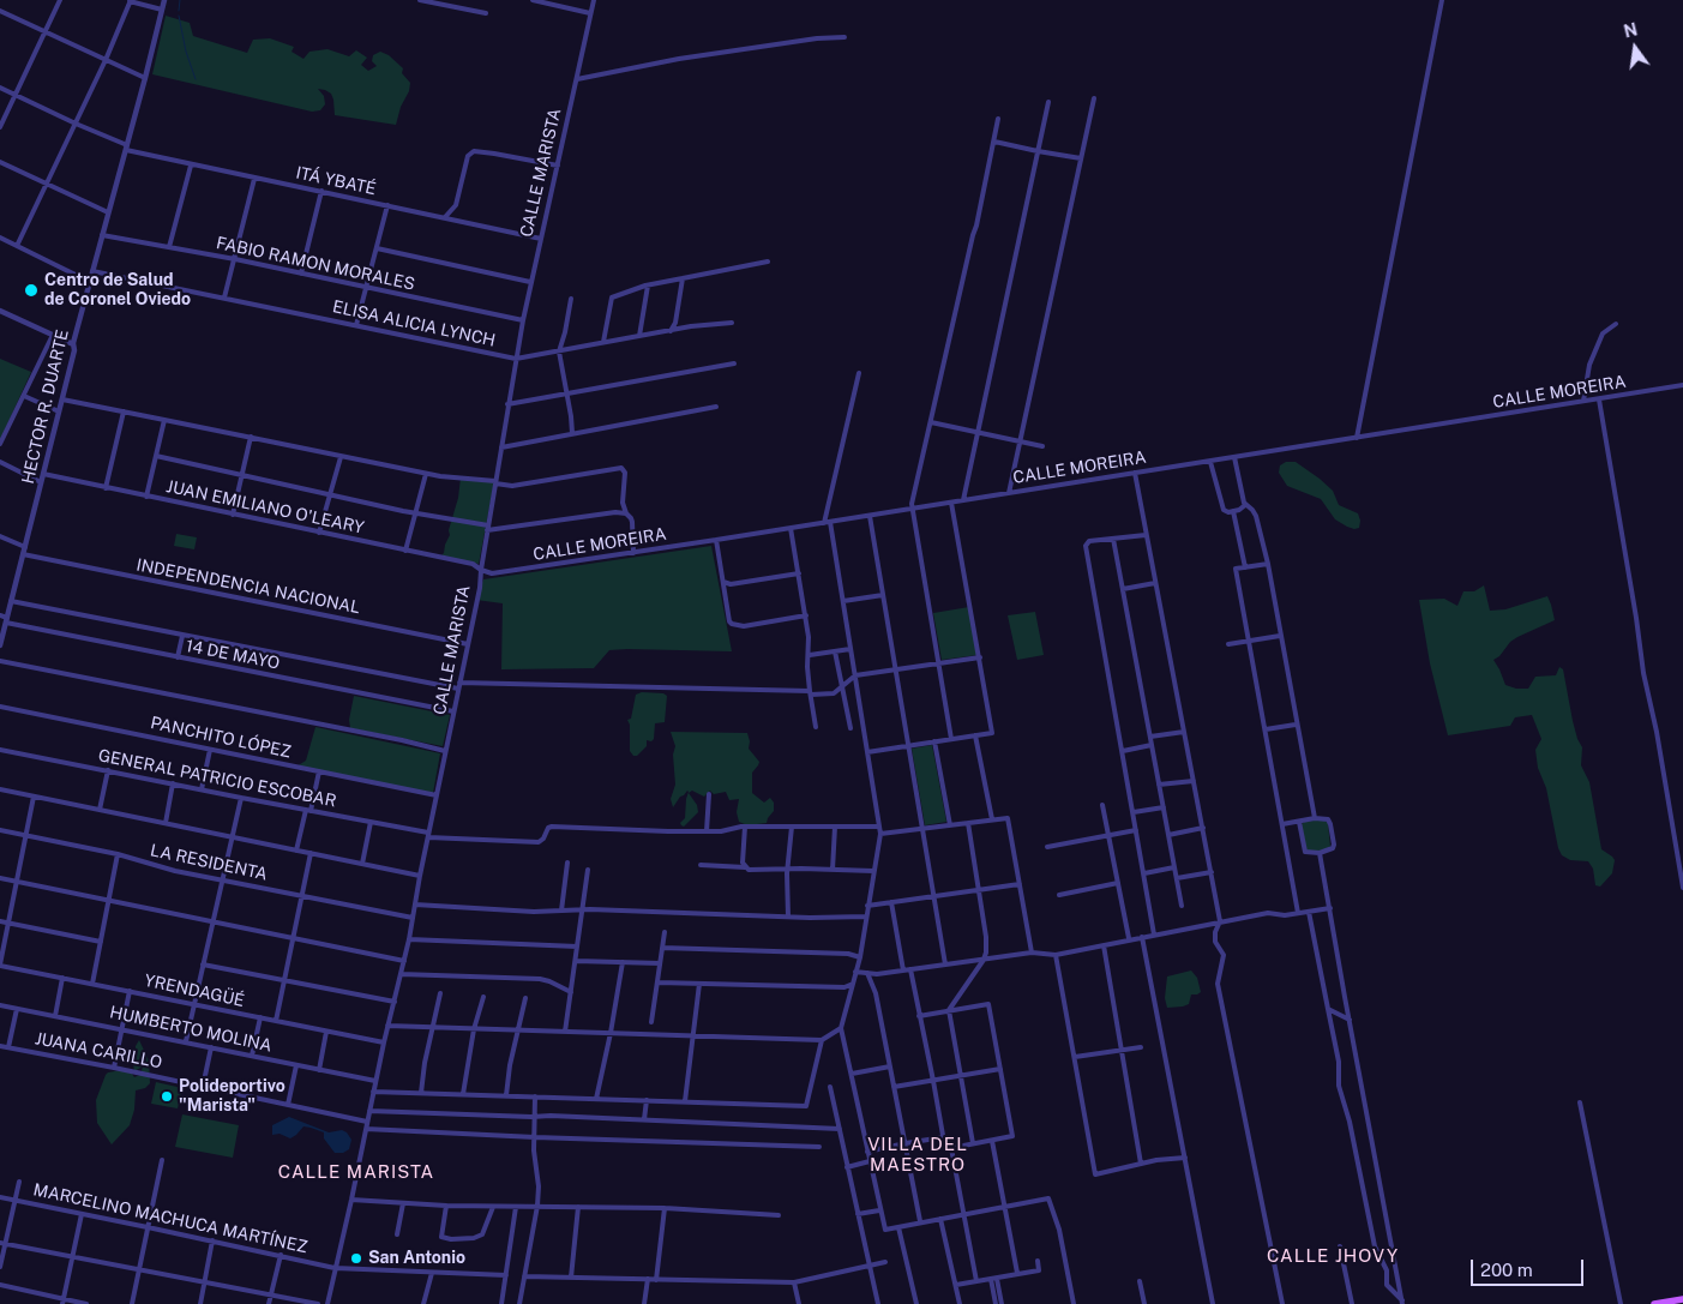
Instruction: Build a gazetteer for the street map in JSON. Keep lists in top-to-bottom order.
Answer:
{
  "streets": {
    "street": [
      "CALLE MARISTA",
      "ITÁ YBATÉ",
      "FABIO RAMON MORALES",
      "ELISA ALICIA LYNCH",
      "CALLE MOREIRA",
      "HECTOR R. DUARTE",
      "JUAN EMILIANO O'LEARY",
      "INDEPENDENCIA NACIONAL",
      "14 DE MAYO",
      "PANCHITO LÓPEZ",
      "GENERAL PATRICIO ESCOBAR",
      "LA RESIDENTA",
      "YRENDAGÜÉ",
      "HUMBERTO MOLINA",
      "JUANA CARILLO",
      "MARCELINO MACHUCA MARTÍNEZ"
    ]
  },
  "crossings": [
    ["CALLE MARISTA", "ITÁ YBATÉ"],
    ["CALLE MARISTA", "FABIO RAMON MORALES"],
    ["CALLE MARISTA", "ELISA ALICIA LYNCH"],
    ["CALLE MARISTA", "CALLE MOREIRA"],
    ["CALLE MARISTA", "JUAN EMILIANO O'LEARY"],
    ["CALLE MARISTA", "INDEPENDENCIA NACIONAL"],
    ["CALLE MARISTA", "14 DE MAYO"],
    ["CALLE MARISTA", "PANCHITO LÓPEZ"],
    ["CALLE MARISTA", "GENERAL PATRICIO ESCOBAR"],
    ["CALLE MARISTA", "LA RESIDENTA"],
    ["CALLE MARISTA", "YRENDAGÜÉ"],
    ["CALLE MARISTA", "HUMBERTO MOLINA"],
    ["CALLE MARISTA", "JUANA CARILLO"],
    ["CALLE MARISTA", "MARCELINO MACHUCA MARTÍNEZ"],
    ["ITÁ YBATÉ", "HECTOR R. DUARTE"],
    ["FABIO RAMON MORALES", "HECTOR R. DUARTE"],
    ["ELISA ALICIA LYNCH", "HECTOR R. DUARTE"],
    ["CALLE MOREIRA", "JUAN EMILIANO O'LEARY"],
    ["HECTOR R. DUARTE", "JUAN EMILIANO O'LEARY"],
    ["HECTOR R. DUARTE", "INDEPENDENCIA NACIONAL"],
    ["HECTOR R. DUARTE", "14 DE MAYO"]
  ],
  "districts": ["VILLA DEL MAESTRO", "CALLE MARISTA", "CALLE JHOVY"],
  "places": ["Centro de Salud de Coronel Oviedo", "Polideportivo \"Marista\"", "San Antonio"],
  "scale_bar": "200 m",
  "north": "top"
}
